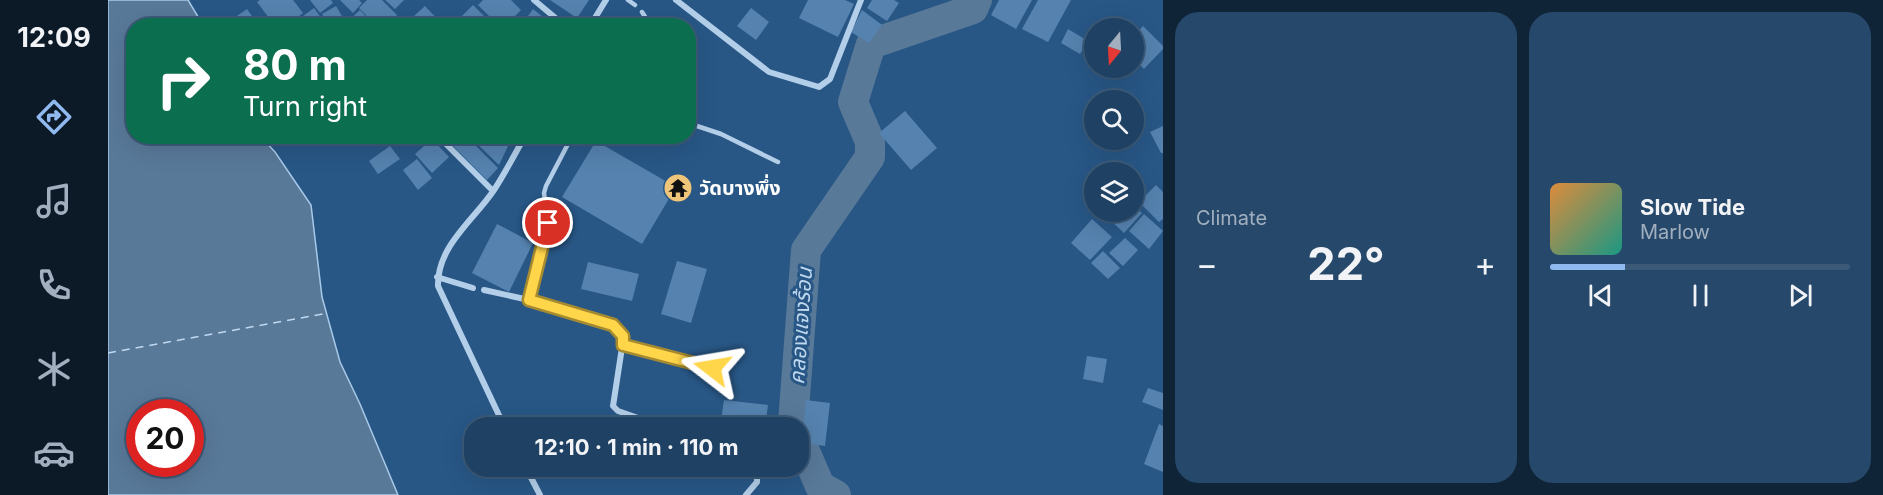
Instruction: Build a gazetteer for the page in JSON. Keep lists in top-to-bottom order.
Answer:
{
  "water": ["คลองแจงร้อน"],
  "places": {
    "temple": ["วัดบางพึ่ง"]
  },
  "north": "bottom",
  "page": {
    "tabs": "12:09",
    "tile": "Climate",
    "turn": ["80 m", "Turn right"],
    "song": ["Slow Tide", "Marlow"],
    "heat": ["−", "22°", "+"],
    "limit": "20",
    "trip": "12:10 · 1 min · 110 m"
  }
}
